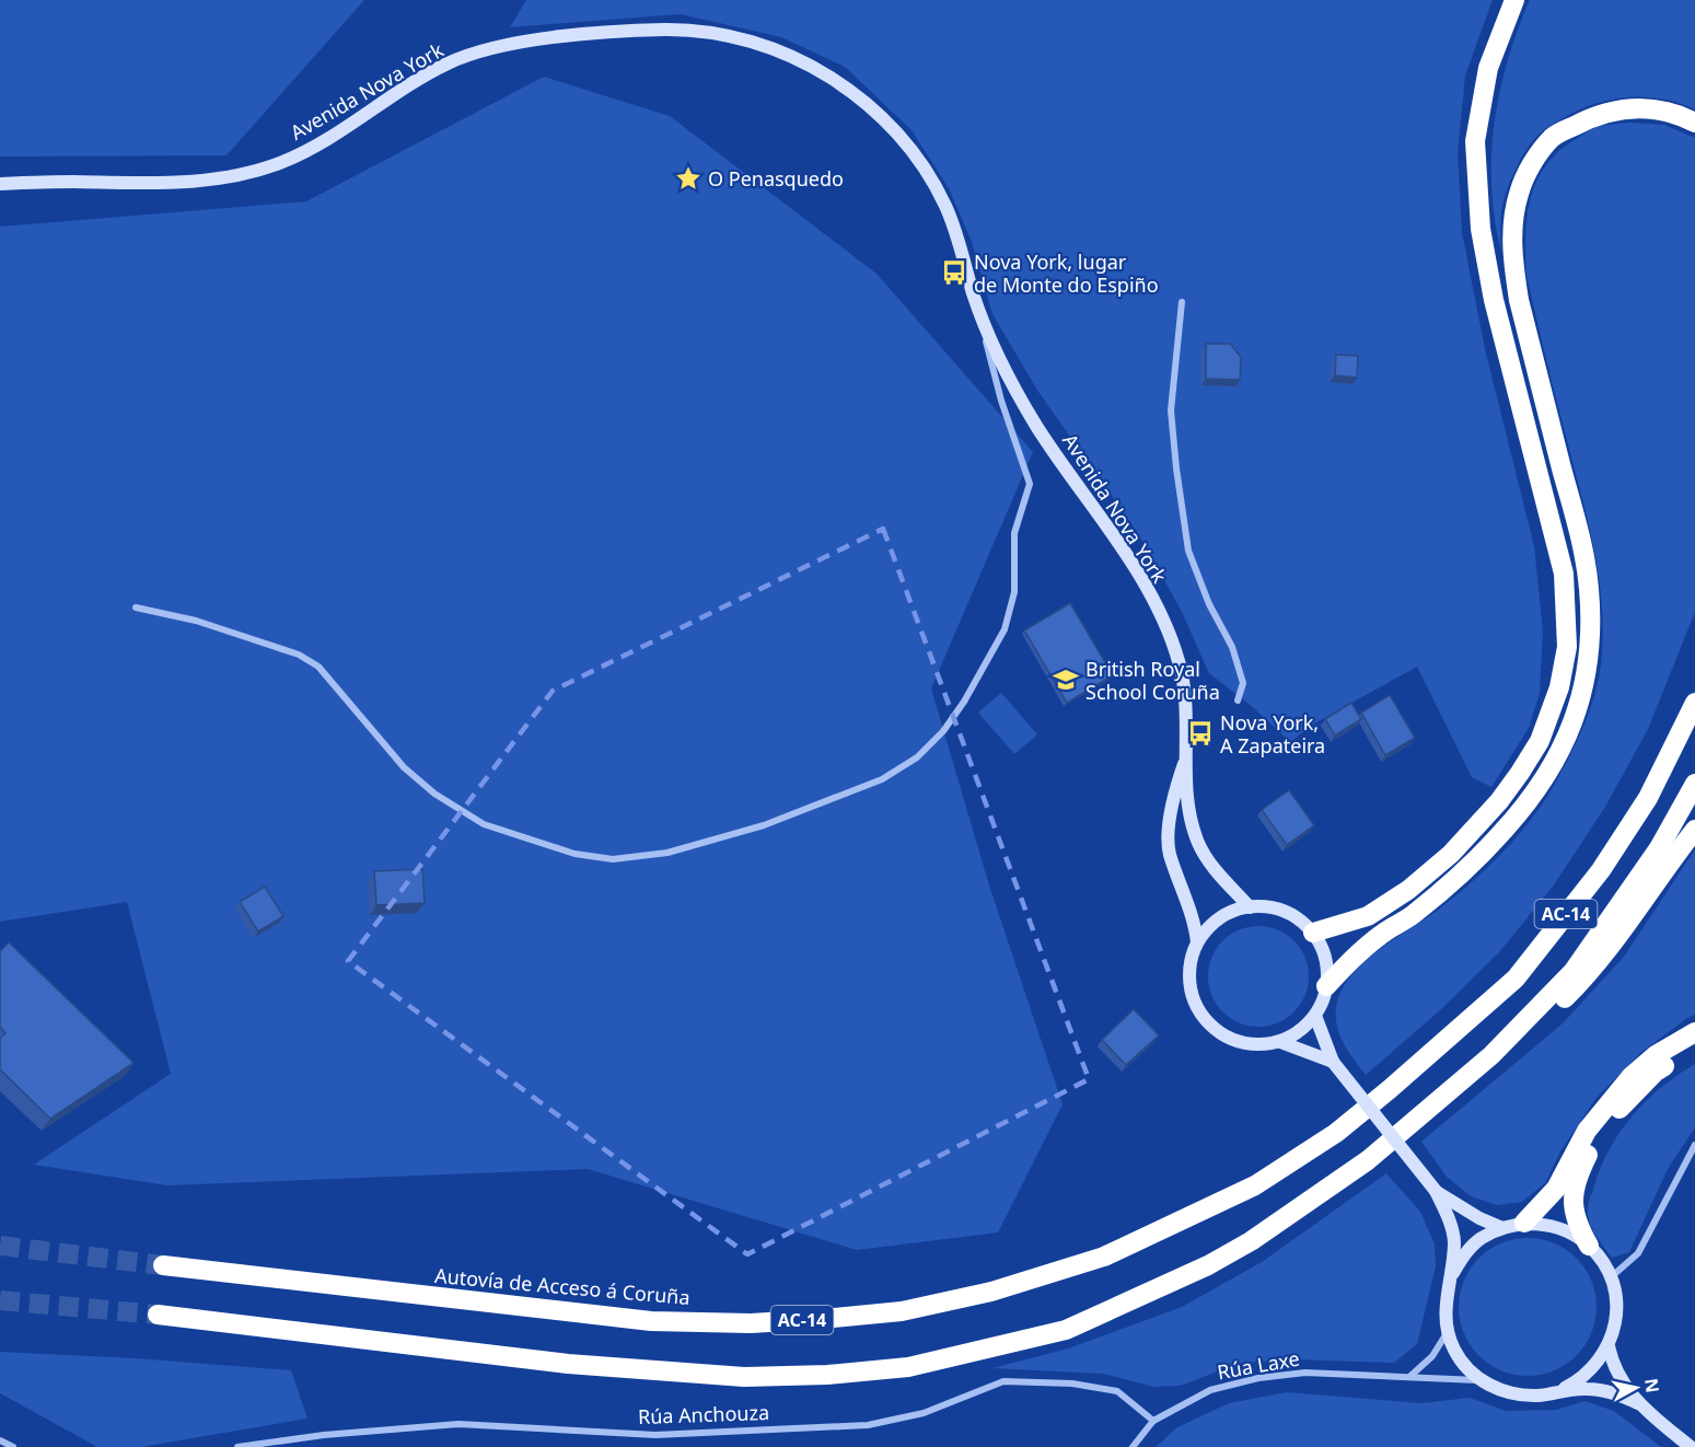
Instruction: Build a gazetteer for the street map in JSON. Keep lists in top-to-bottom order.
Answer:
{
  "streets": {
    "highway": ["AC-14", "Autovía de Acceso á Coruña"],
    "street": ["Avenida Nova York", "Rúa Laxe", "Rúa Anchouza"]
  },
  "crossings": [
    ["Rúa Laxe", "Rúa Anchouza"]
  ],
  "places": {
    "place": ["O Penasquedo"],
    "bus stop": ["Nova York, lugar de Monte do Espiño", "Nova York, A Zapateira"],
    "school or university": ["British Royal School Coruña"]
  },
  "north": "right"
}
